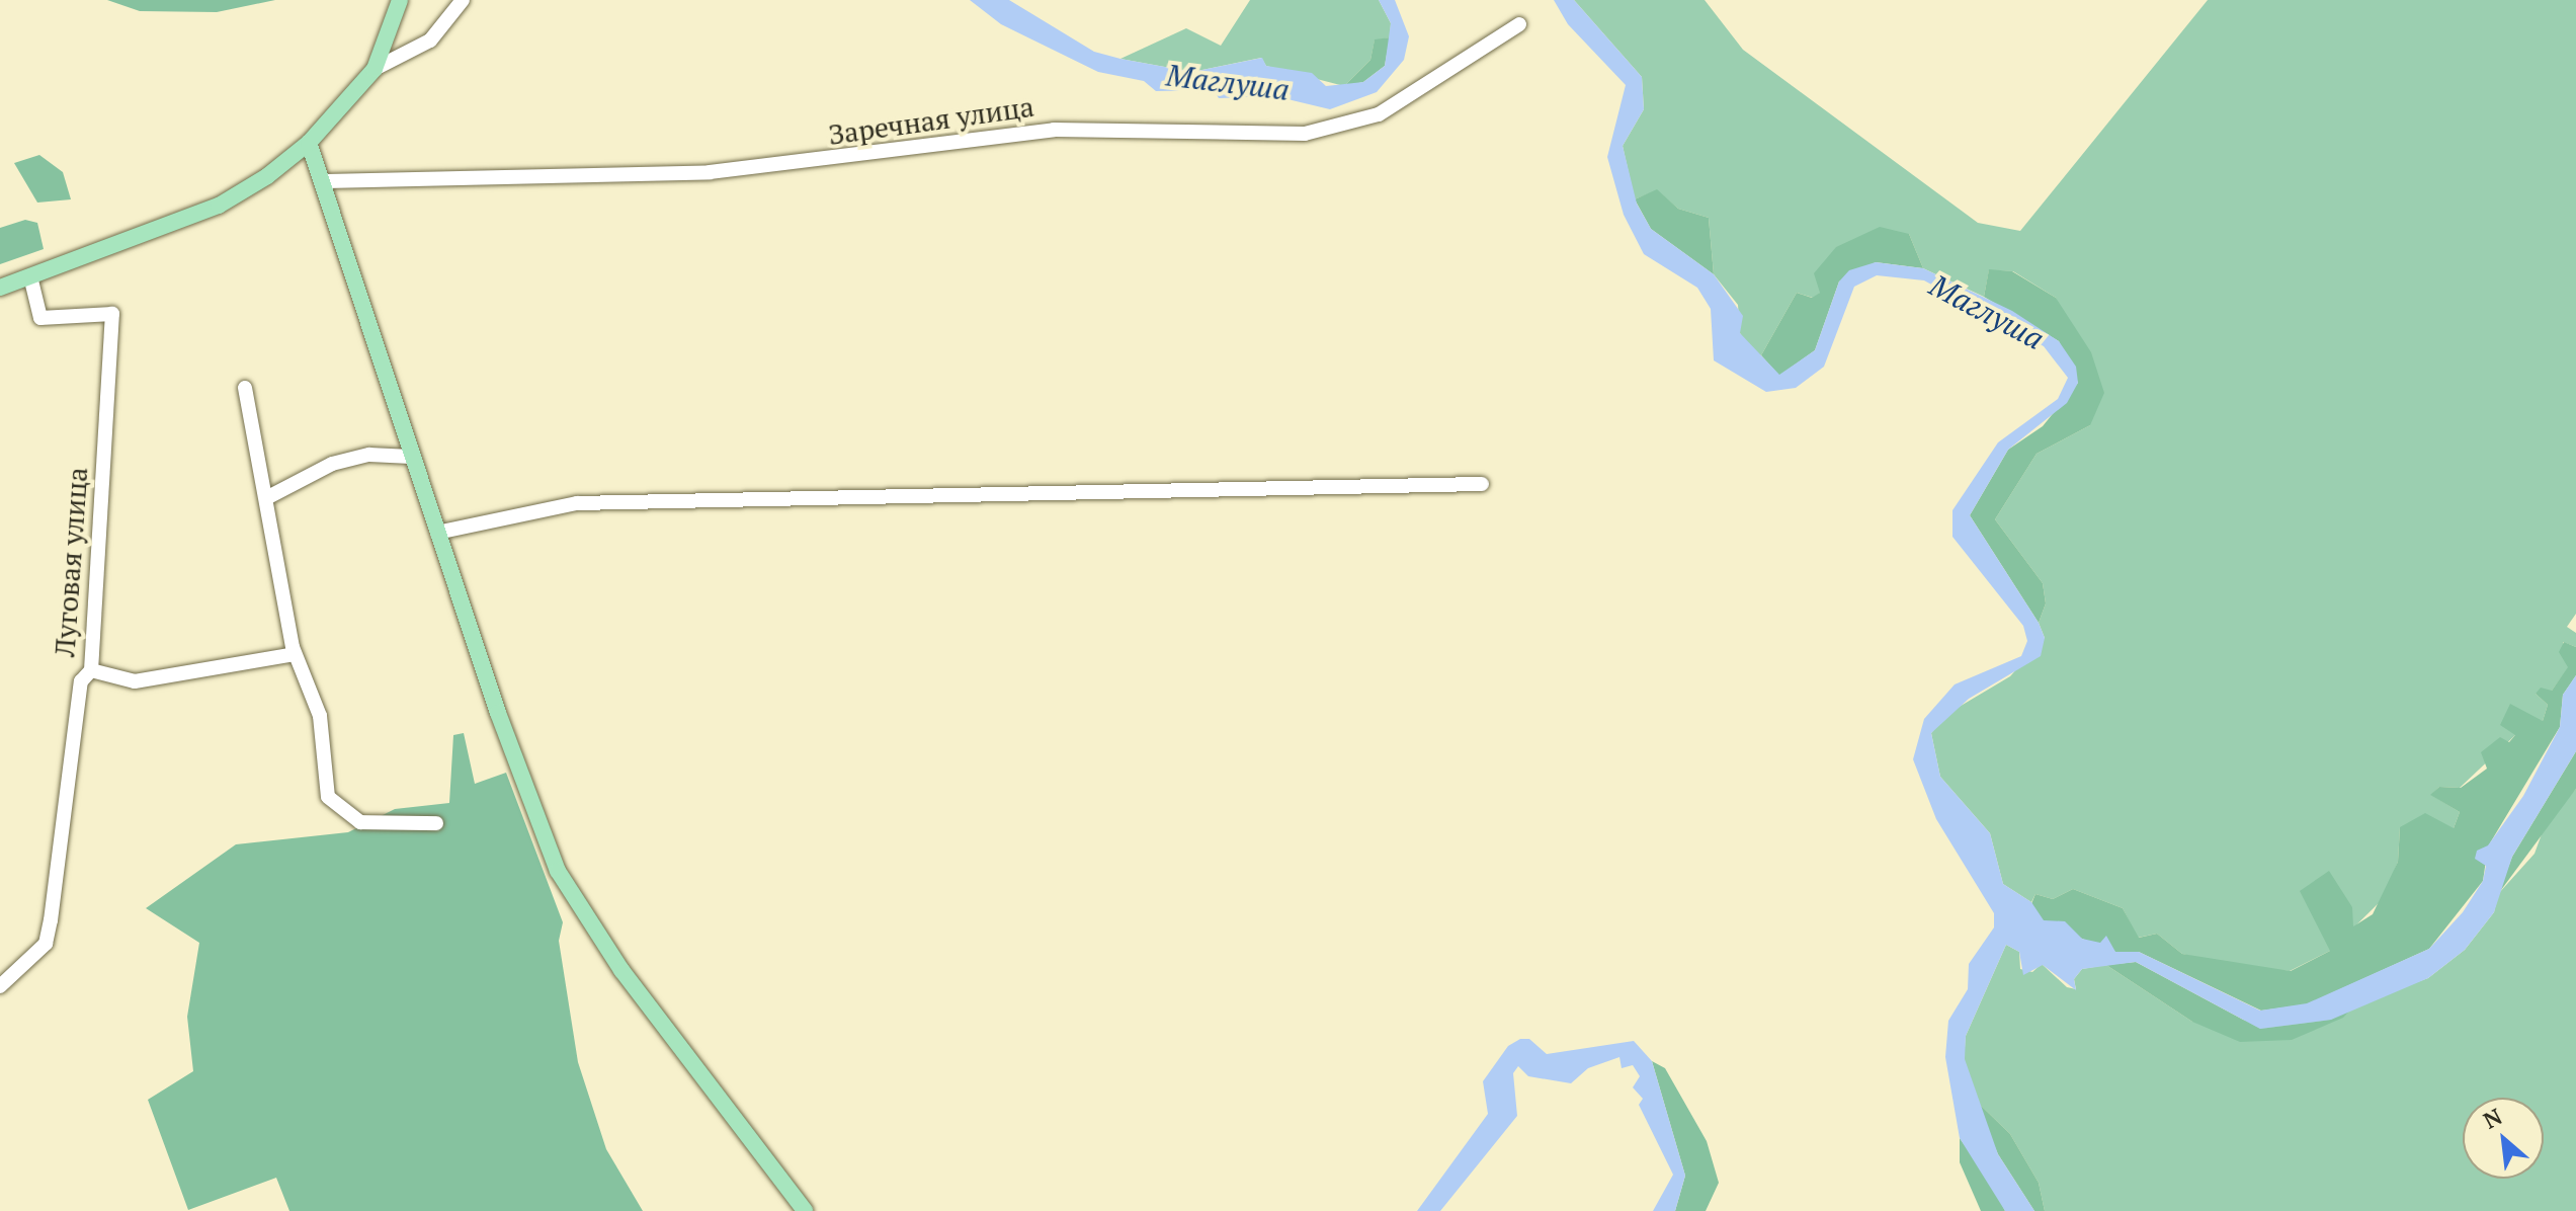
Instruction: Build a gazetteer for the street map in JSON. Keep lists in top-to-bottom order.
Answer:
{
  "streets": {
    "street": ["Заречная улица", "Луговая улица"]
  },
  "water": ["Маглуша"],
  "north": "top left"
}
